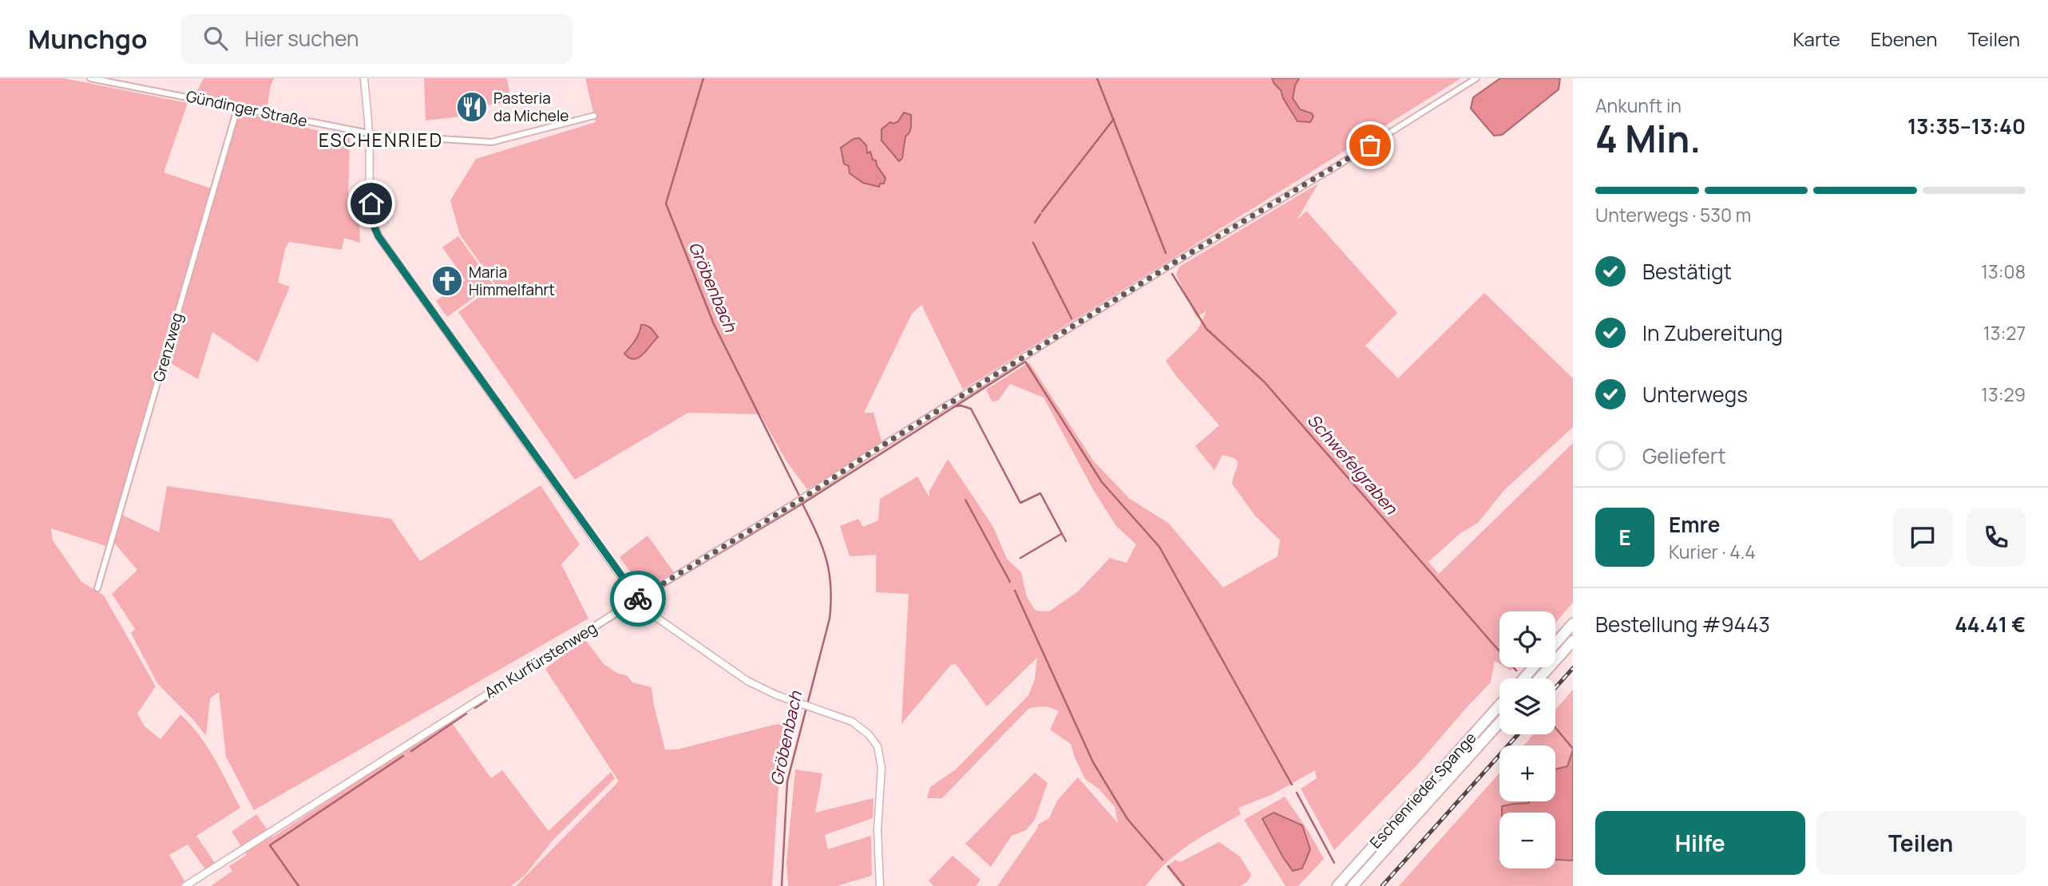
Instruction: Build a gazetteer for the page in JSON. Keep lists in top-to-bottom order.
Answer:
{
  "streets": {
    "highway": ["Eschenrieder Spange"],
    "street": ["Gündinger Straße", "Grenzweg", "Am Kurfürstenweg"]
  },
  "crossings": [
    ["Gündinger Straße", "Grenzweg"]
  ],
  "districts": ["ESCHENRIED"],
  "water": ["Gröbenbach", "Schwefelgraben"],
  "places": {
    "restaurant": ["Pasteria da Michele"],
    "church": ["Maria Himmelfahrt"]
  },
  "page": {
    "header": "Munchgo",
    "search": "Hier suchen",
    "nav": ["Karte", "Ebenen", "Teilen"],
    "heading": ["4 Min.", "Ankunft in", "13:35–13:40"],
    "panel": [
      "Emre",
      "Kurier · 4.4",
      "Bestellung #9443",
      "44.41 €"
    ],
    "bar": "Unterwegs · 530 m",
    "list": [
      ["Bestätigt", "13:08"],
      ["In Zubereitung", "13:27"],
      ["Unterwegs", "13:29"],
      "Geliefert"
    ],
    "round": "E",
    "map_buttons": ["+", "−"],
    "buttons": ["Hilfe", "Teilen"]
  }
}
